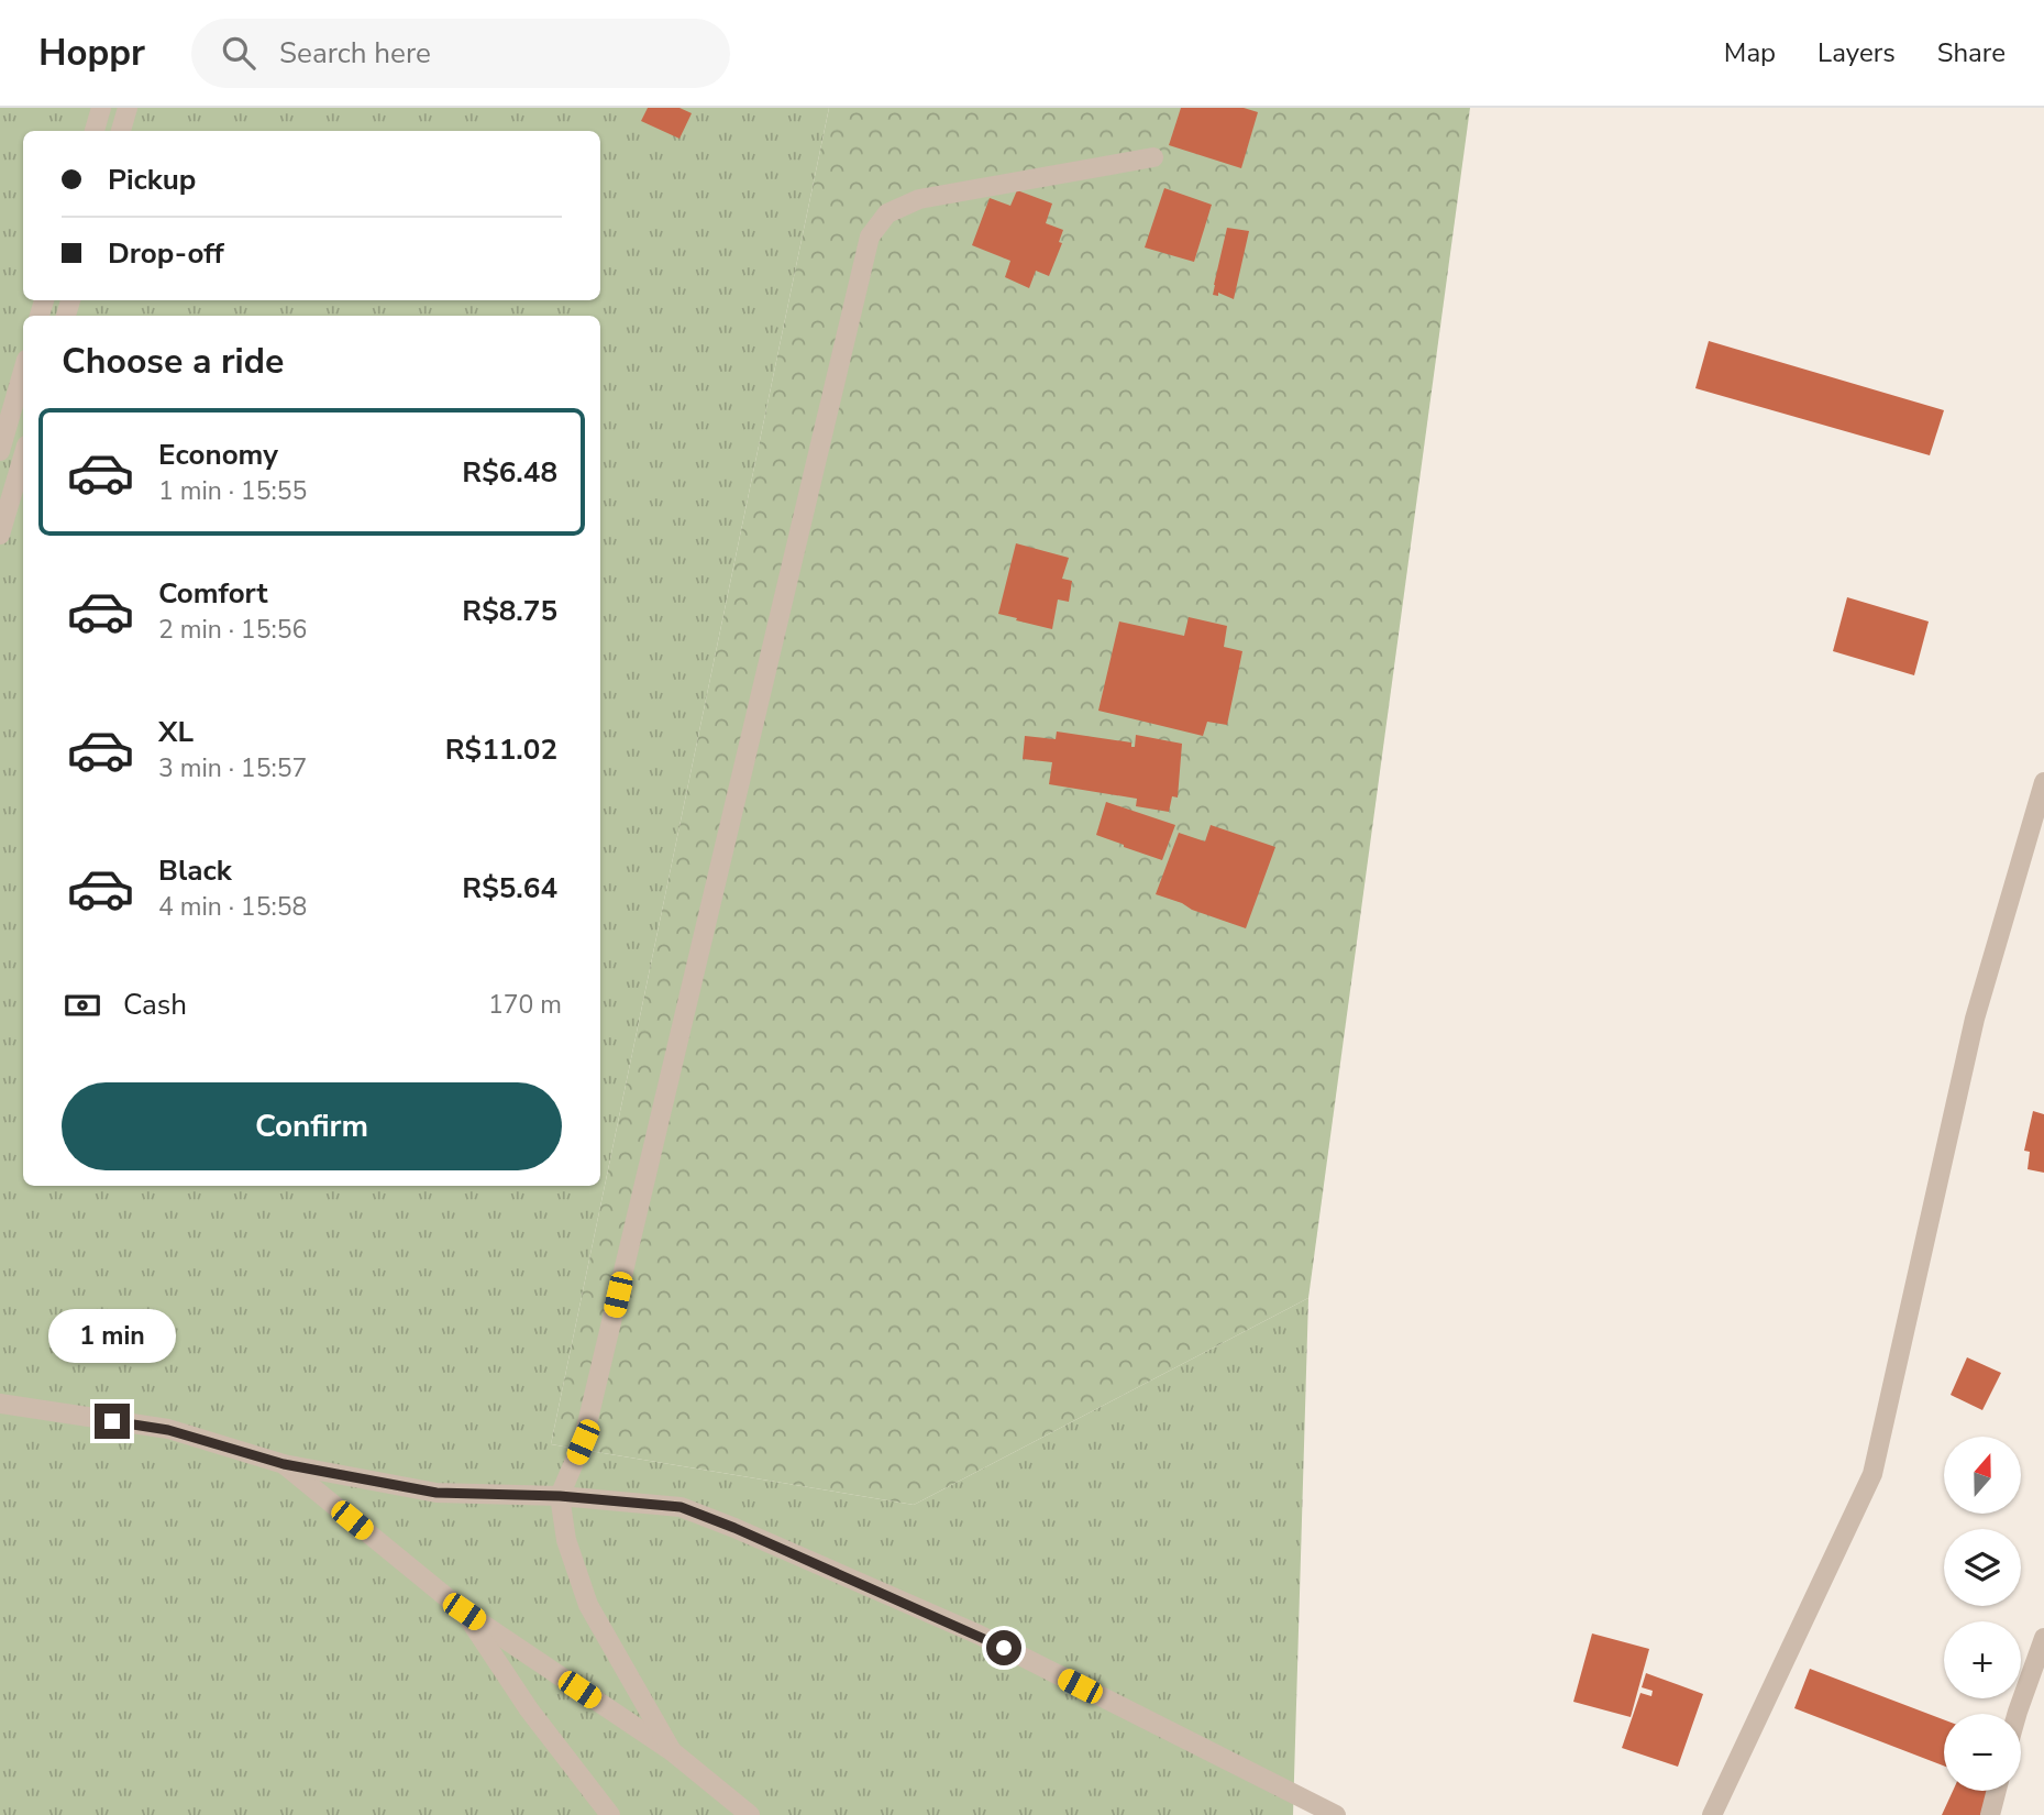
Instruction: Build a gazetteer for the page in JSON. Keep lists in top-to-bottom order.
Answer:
{
  "north": "top",
  "page": {
    "header": "Hoppr",
    "search": "Search here",
    "nav": ["Map", "Layers", "Share"],
    "banner": ["Pickup", "Drop-off"],
    "heading": "Choose a ride",
    "list": [
      {
        "name": "Economy",
        "note": "1 min · 15:55",
        "value": "R$6.48"
      },
      {
        "name": "Comfort",
        "note": "2 min · 15:56",
        "value": "R$8.75"
      },
      {
        "name": "XL",
        "note": "3 min · 15:57",
        "value": "R$11.02"
      },
      {
        "name": "Black",
        "note": "4 min · 15:58",
        "value": "R$5.64"
      }
    ],
    "pay": ["Cash", "170 m"],
    "buttons": "Confirm",
    "bubble": "1 min",
    "map_buttons": ["+", "−"]
  }
}
